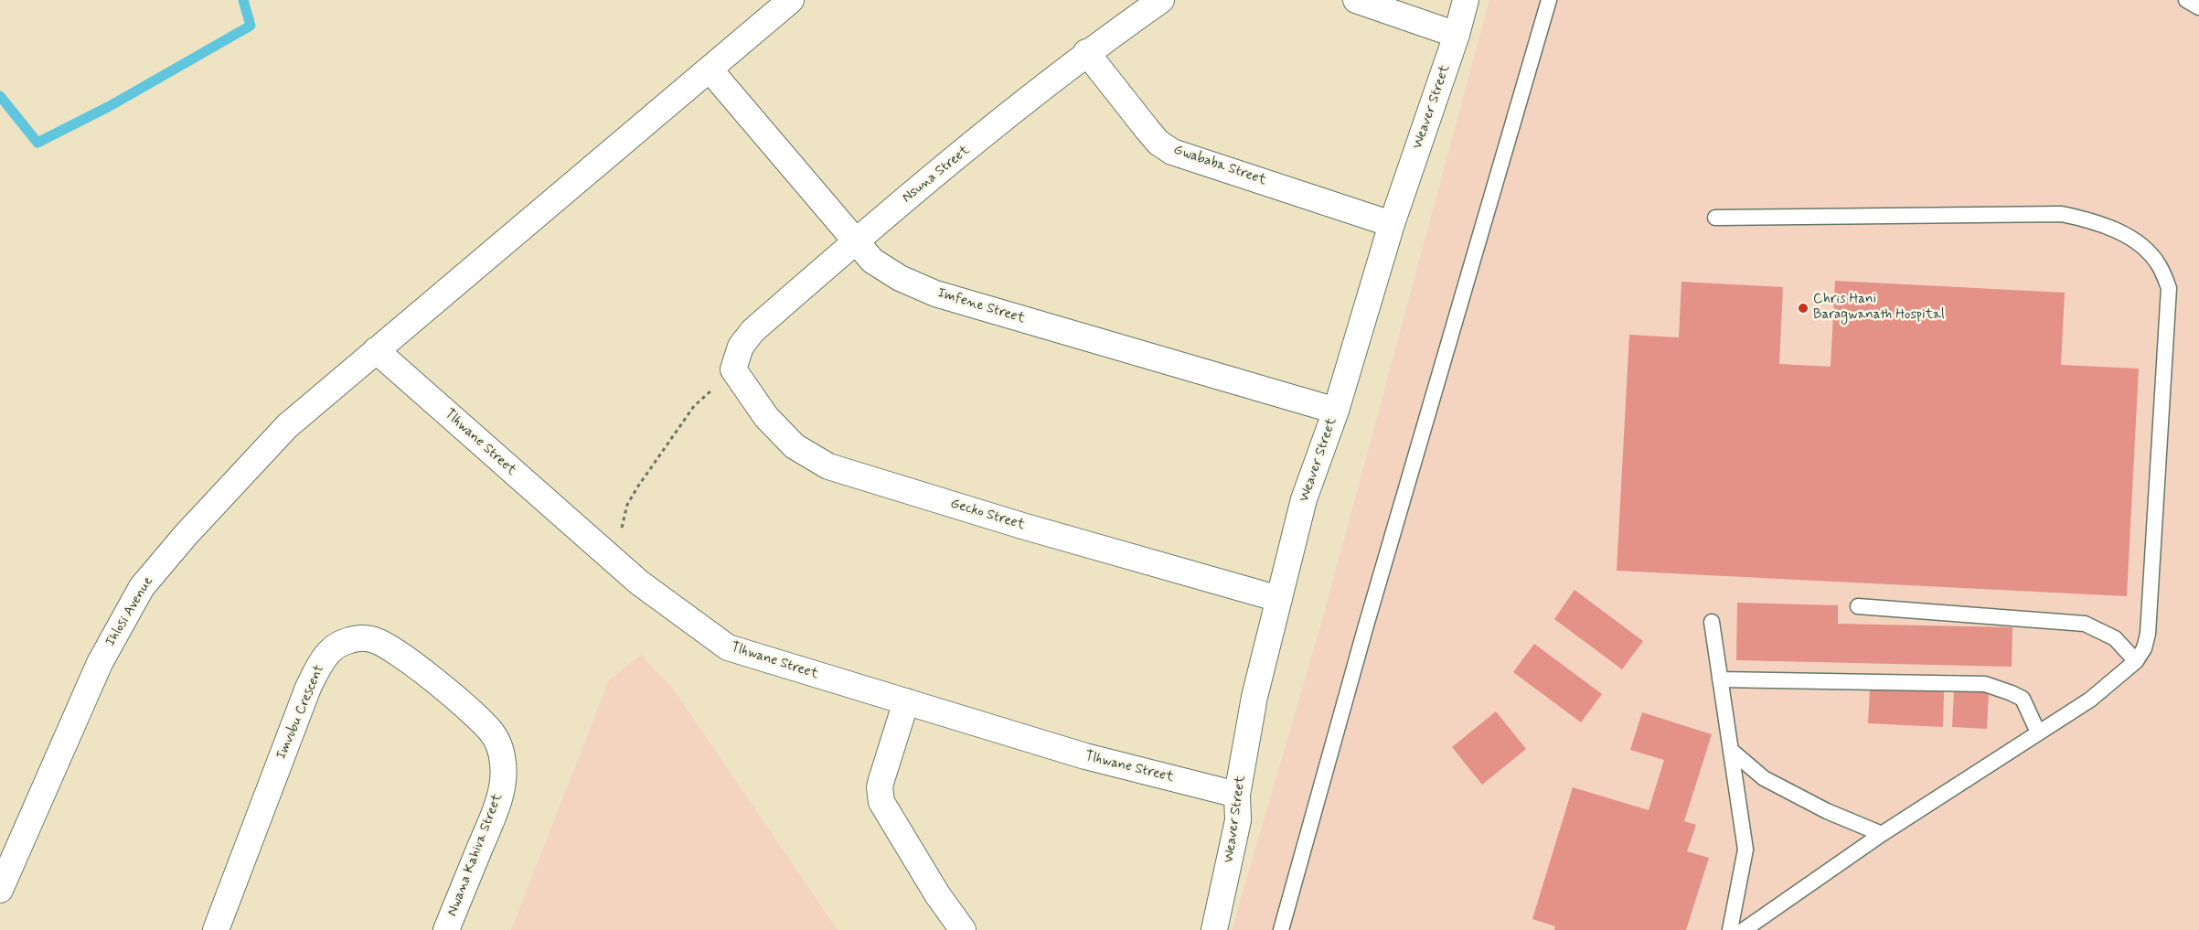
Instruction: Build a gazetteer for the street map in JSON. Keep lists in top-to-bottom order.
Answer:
{
  "streets": {
    "street": [
      "Weaver Street",
      "Gwababa Street",
      "Nsuna Street",
      "Imfene Street",
      "Tlhwane Street",
      "Gecko Street",
      "Ihlosi Avenue",
      "Imvubu Crescent",
      "Nwana Kahiva Street"
    ]
  },
  "crossings": [
    ["Weaver Street", "Gwababa Street"],
    ["Weaver Street", "Imfene Street"],
    ["Weaver Street", "Tlhwane Street"],
    ["Weaver Street", "Gecko Street"],
    ["Gwababa Street", "Nsuna Street"],
    ["Nsuna Street", "Imfene Street"],
    ["Nsuna Street", "Gecko Street"],
    ["Imfene Street", "Ihlosi Avenue"],
    ["Tlhwane Street", "Ihlosi Avenue"],
    ["Imvubu Crescent", "Nwana Kahiva Street"]
  ],
  "places": ["Chris Hani Baragwanath Hospital"]
}
